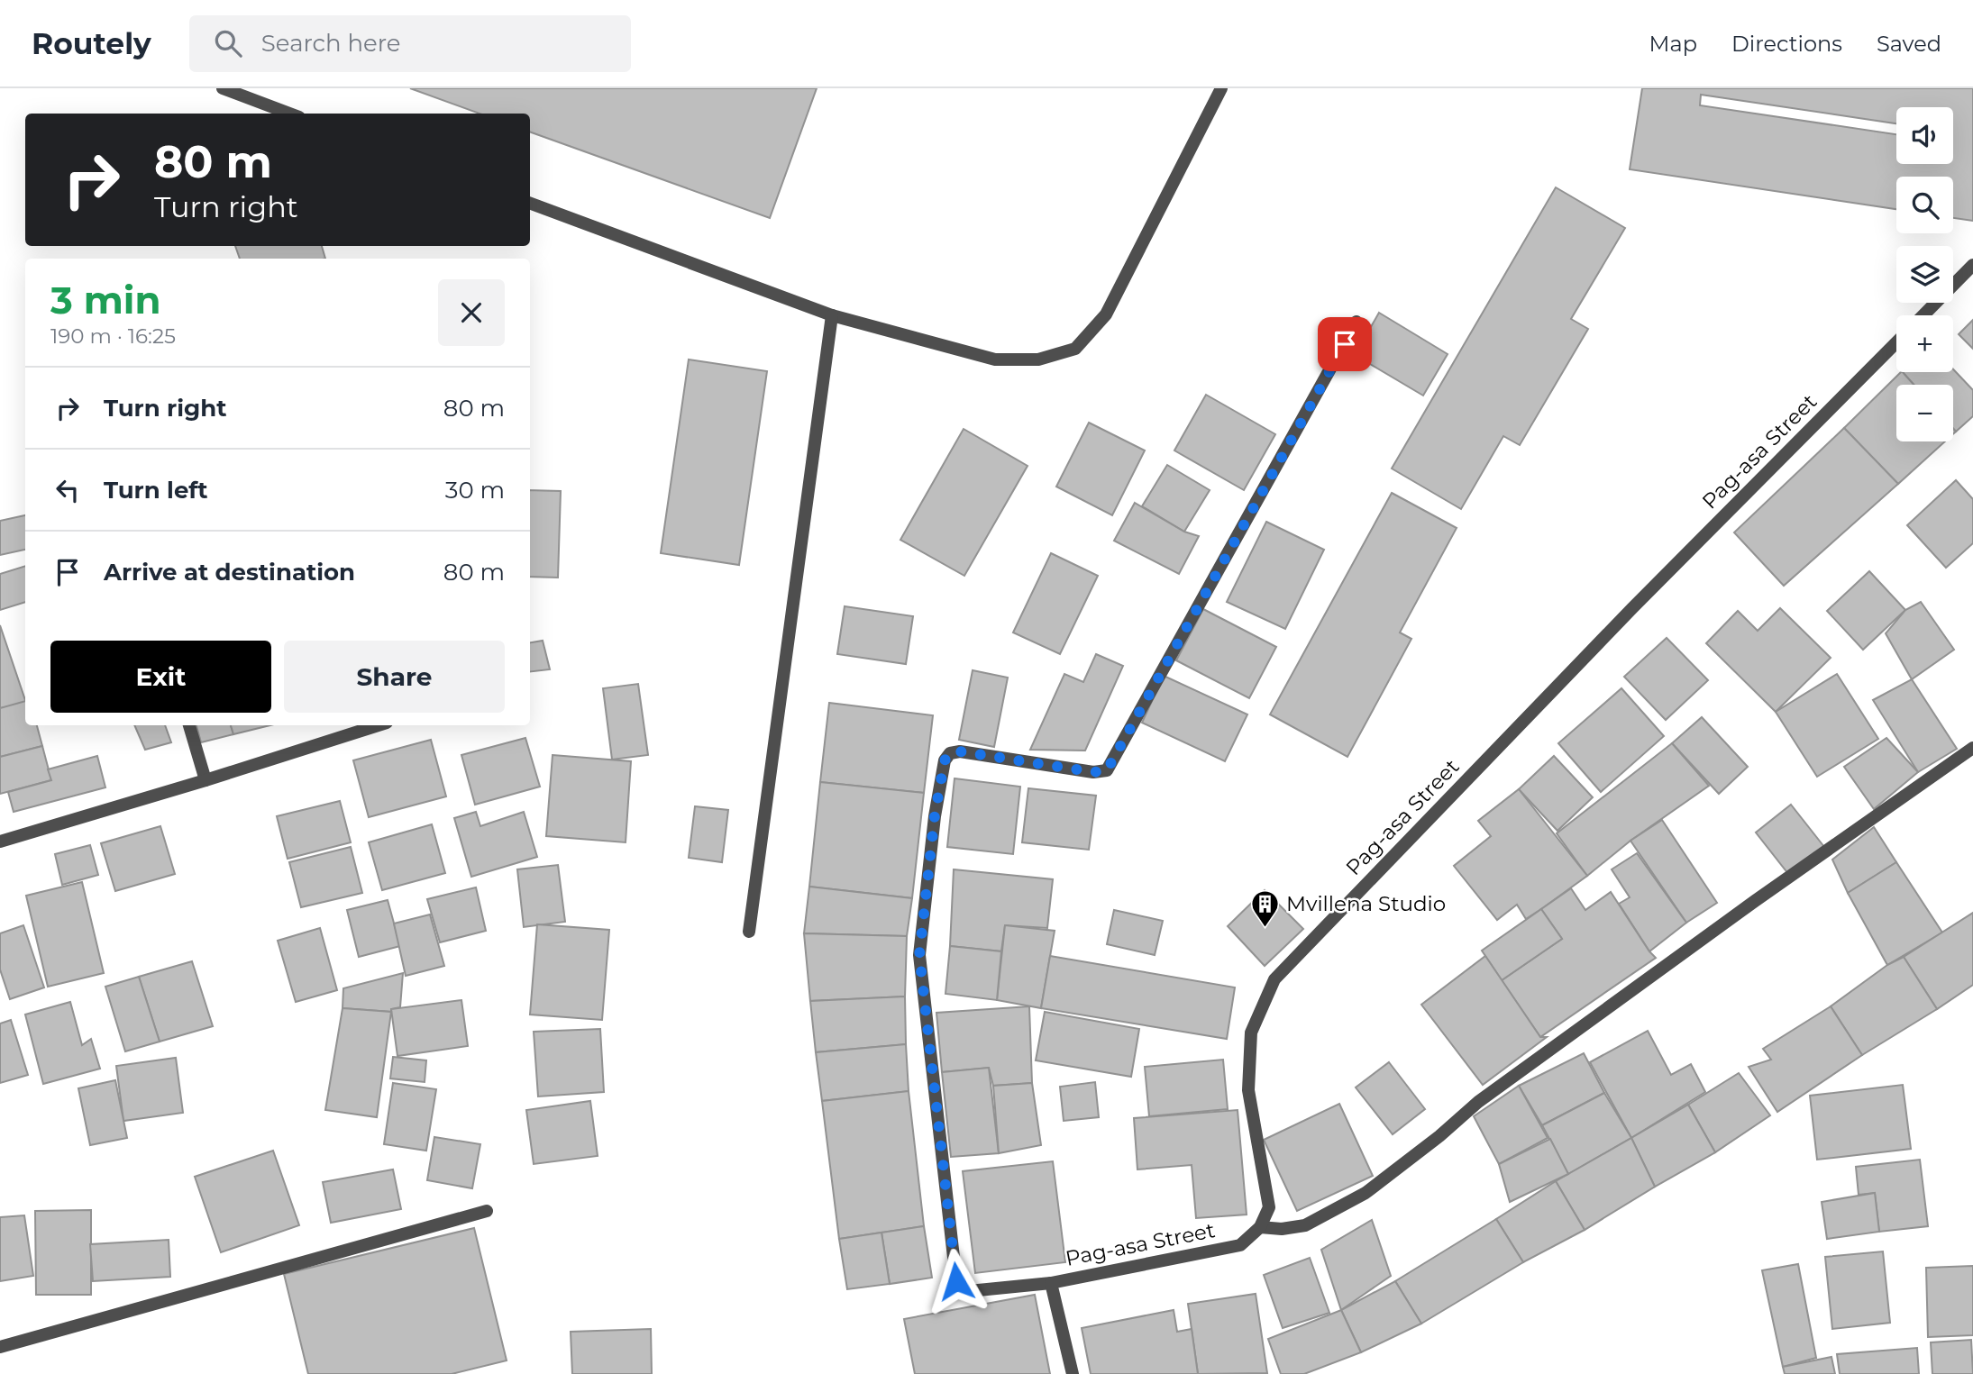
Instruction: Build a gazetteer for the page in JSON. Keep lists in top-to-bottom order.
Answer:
{
  "streets": {
    "street": ["Pag-asa Street"]
  },
  "places": {
    "building": ["Mvillena Studio"]
  },
  "page": {
    "header": "Routely",
    "search": "Search here",
    "nav": ["Map", "Directions", "Saved"],
    "map_buttons": ["+", "−"],
    "turn": ["80 m", "Turn right"],
    "heading": ["3 min", "190 m · 16:25"],
    "list": [
      {
        "name": "Turn right",
        "value": "80 m"
      },
      {
        "name": "Turn left",
        "value": "30 m"
      },
      {
        "name": "Arrive at destination",
        "value": "80 m"
      }
    ],
    "buttons": ["Exit", "Share"]
  }
}
